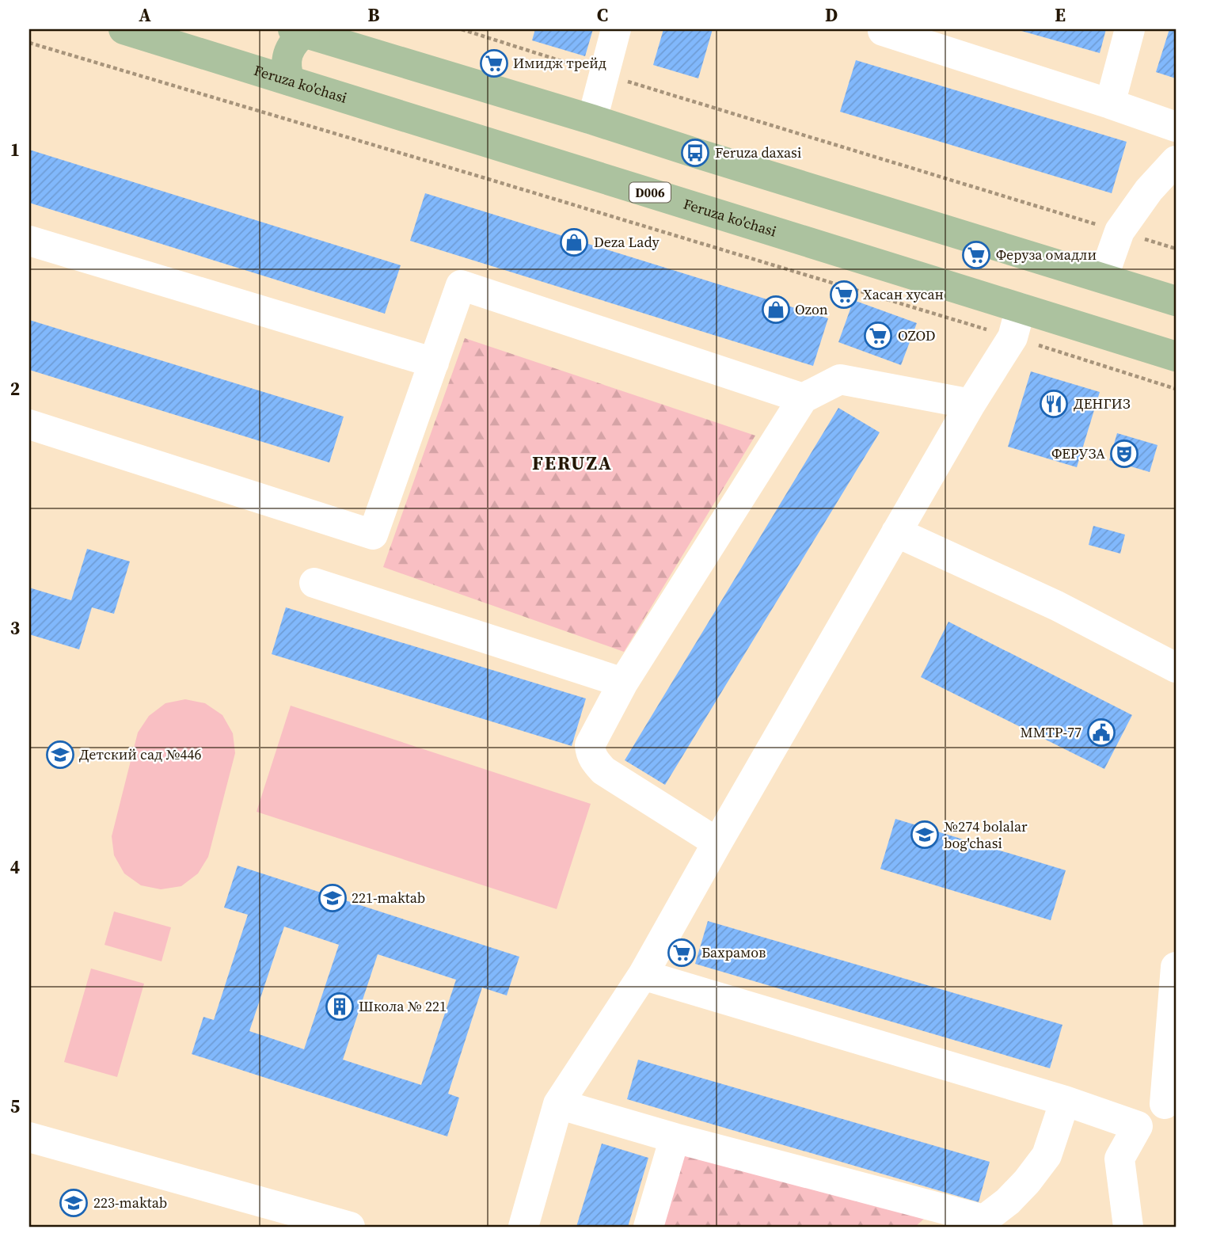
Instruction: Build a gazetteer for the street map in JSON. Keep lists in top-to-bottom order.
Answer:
{
  "streets": {
    "main road": ["Feruza ko'chasi", "D006"]
  },
  "districts": ["FERUZA"],
  "places": {
    "supermarket": [
      "Имидж трейд",
      "Феруза омадли",
      "Хасан хусан",
      "OZOD",
      "Бахрамов"
    ],
    "bus stop": ["Feruza daxasi"],
    "shop": ["Deza Lady", "Ozon"],
    "restaurant": ["ДЕНГИЗ"],
    "theatre": ["ФЕРУЗА"],
    "public building": ["MMTP-77"],
    "school or university": [
      "Детский сад №446",
      "№274 bolalar bog'chasi",
      "221-maktab",
      "223-maktab"
    ],
    "building": ["Школа № 221"]
  },
  "grid": {
    "columns": [
      "A",
      "B",
      "C",
      "D",
      "E"
    ],
    "rows": [
      "1",
      "2",
      "3",
      "4",
      "5"
    ]
  }
}
